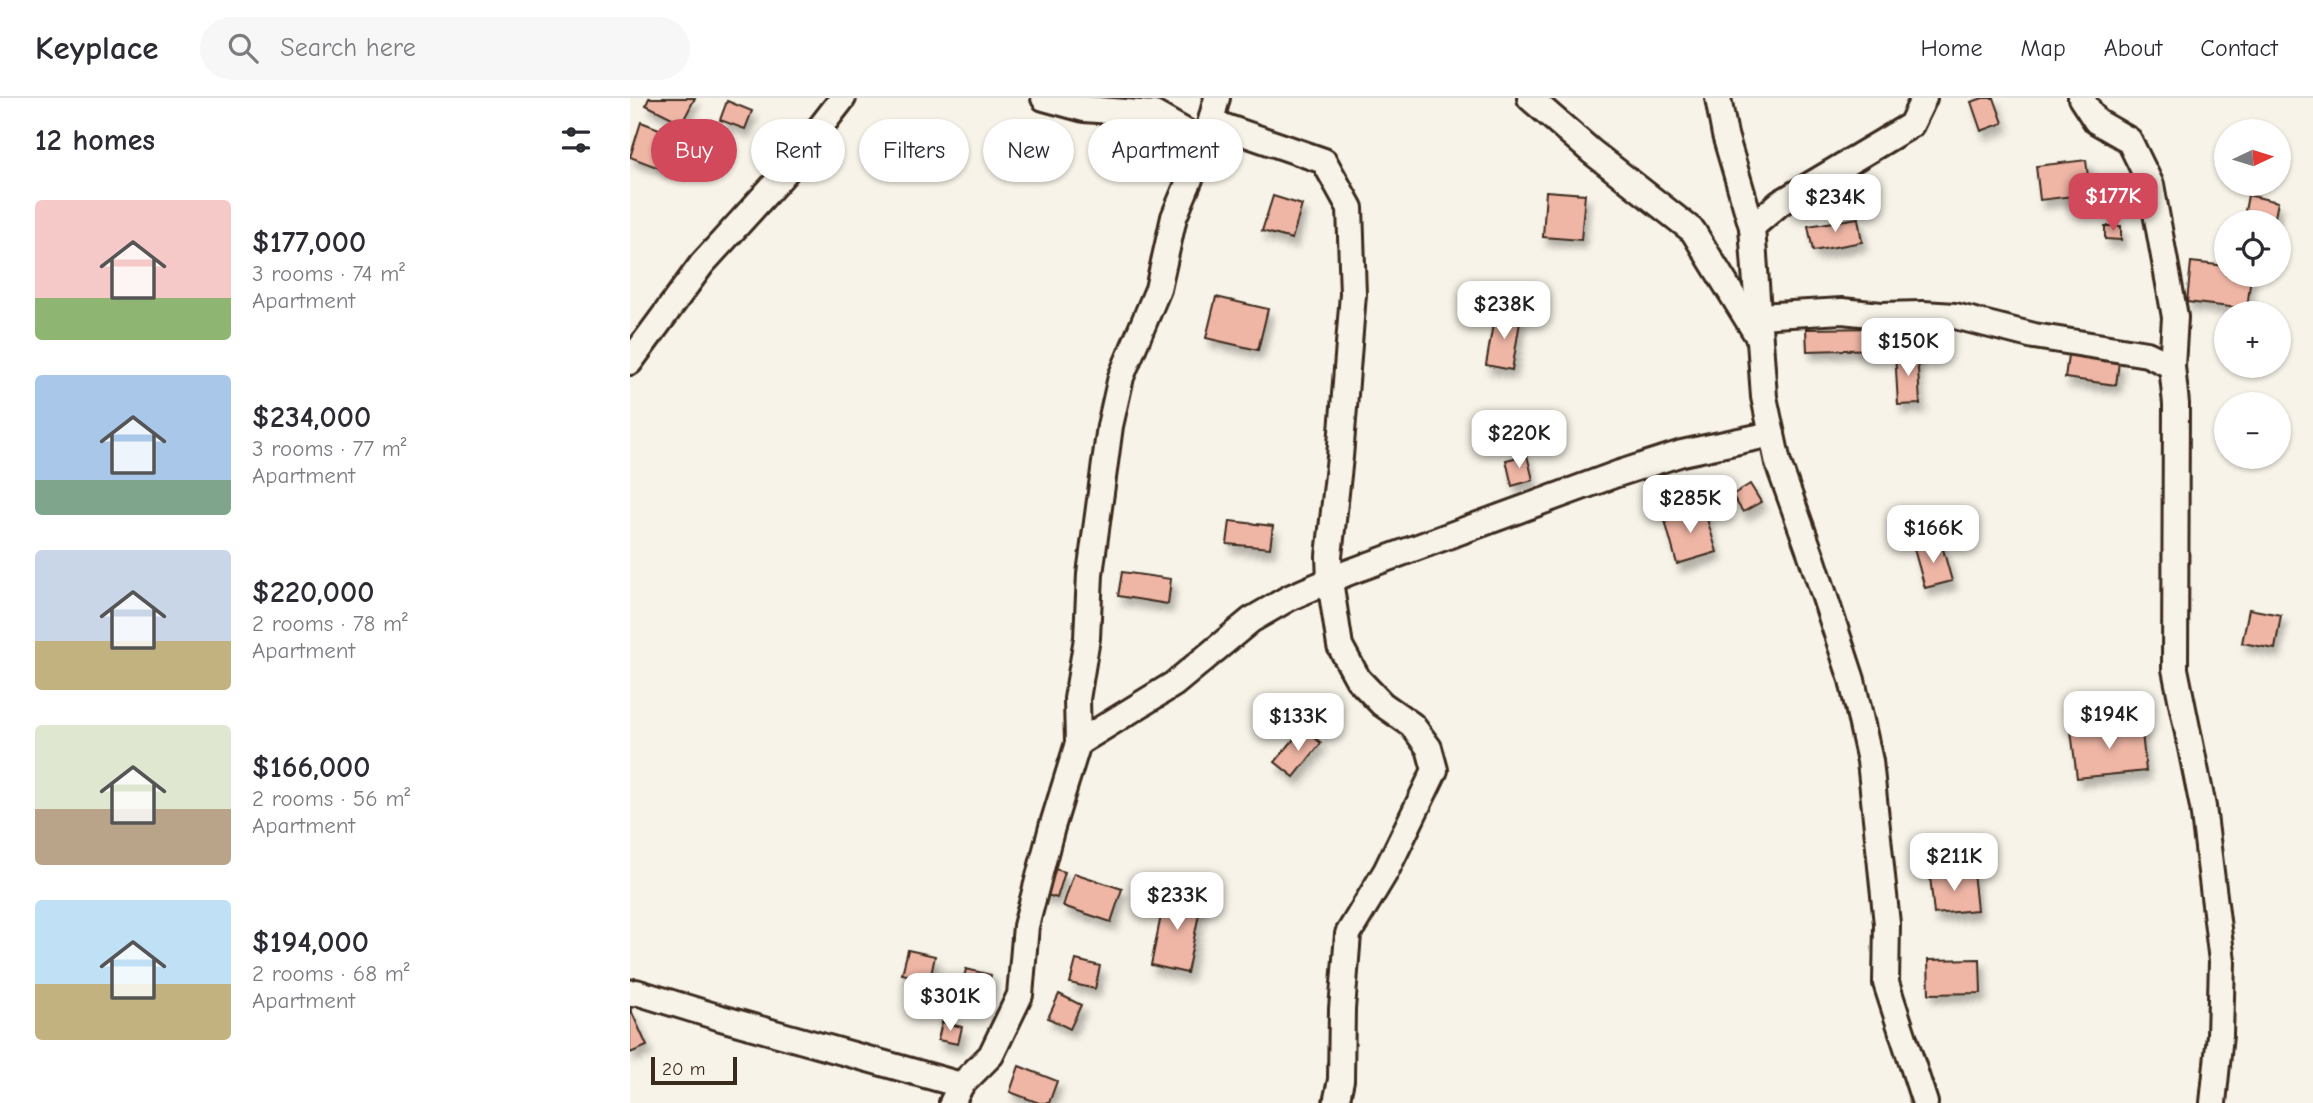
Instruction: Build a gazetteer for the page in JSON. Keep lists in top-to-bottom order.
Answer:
{
  "scale_bar": "20 m",
  "north": "right",
  "page": {
    "header": "Keyplace",
    "search": "Search here",
    "nav": [
      "Home",
      "Map",
      "About",
      "Contact"
    ],
    "heading": "12 homes",
    "map_buttons": ["+", "−"],
    "chip": [
      "Buy",
      "Rent",
      "Filters",
      "New",
      "Apartment"
    ],
    "price": [
      "$177K",
      "$234K",
      "$238K",
      "$150K",
      "$220K",
      "$285K",
      "$166K",
      "$194K",
      "$133K",
      "$211K",
      "$233K",
      "$301K"
    ],
    "list": [
      {
        "name": "$177,000",
        "note": "3 rooms · 74 m² · Apartment"
      },
      {
        "name": "$234,000",
        "note": "3 rooms · 77 m² · Apartment"
      },
      {
        "name": "$220,000",
        "note": "2 rooms · 78 m² · Apartment"
      },
      {
        "name": "$166,000",
        "note": "2 rooms · 56 m² · Apartment"
      },
      {
        "name": "$194,000",
        "note": "2 rooms · 68 m² · Apartment"
      }
    ],
    "scale": "20 m"
  }
}
